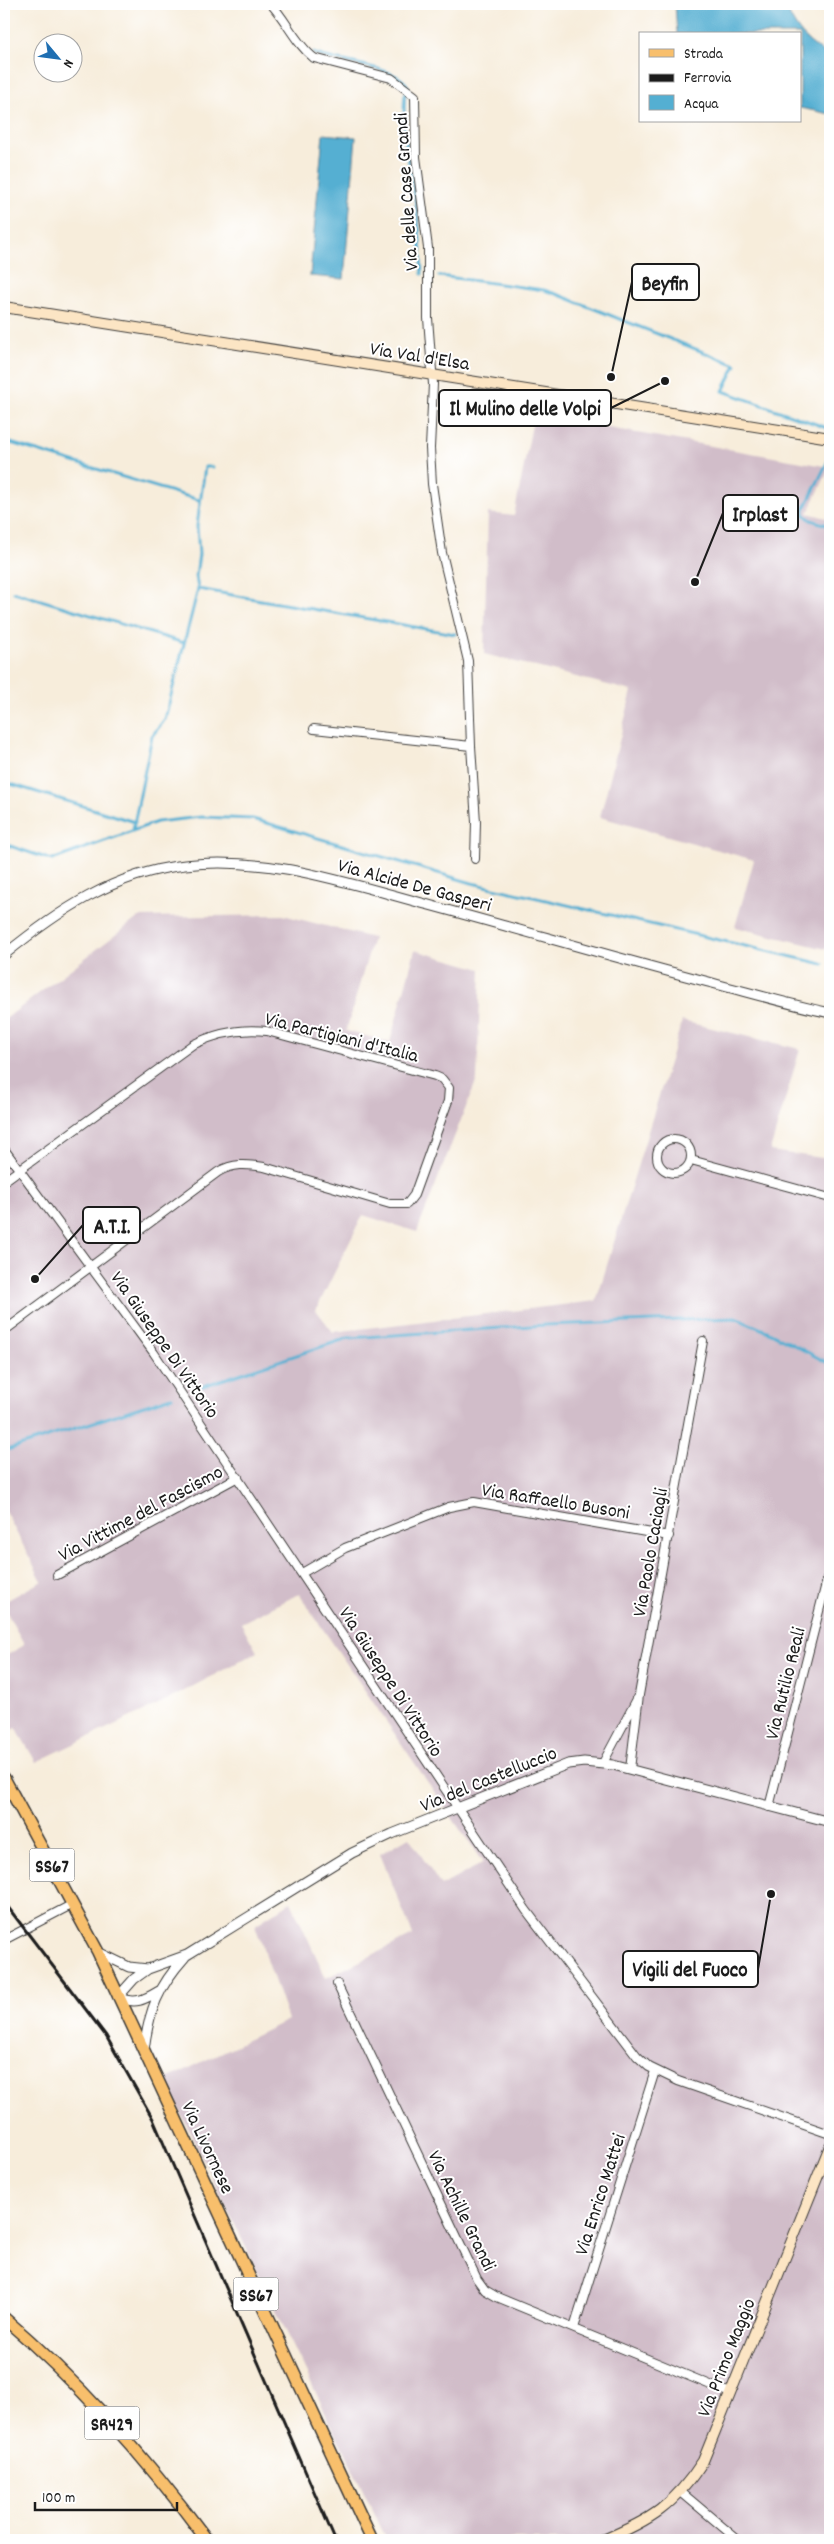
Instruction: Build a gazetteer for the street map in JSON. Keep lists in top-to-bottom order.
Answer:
{
  "streets": {
    "main road": [
      "Via Val d'Elsa",
      "SS67",
      "Via Livornese",
      "Via Primo Maggio",
      "SR429"
    ],
    "street": [
      "Via delle Case Grandi",
      "Via Alcide De Gasperi",
      "Via Partigiani d'Italia",
      "Via Giuseppe Di Vittorio",
      "Via Raffaello Busoni",
      "Via Vittime del Fascismo",
      "Via Paolo Caciagli",
      "Via Rutilio Reali",
      "Via del Castelluccio",
      "Via Enrico Mattei",
      "Via Achille Grandi"
    ]
  },
  "crossings": [
    ["Via delle Case Grandi", "Via Val d'Elsa"],
    ["Via Partigiani d'Italia", "Via Giuseppe Di Vittorio"],
    ["Via Giuseppe Di Vittorio", "Via Raffaello Busoni"],
    ["Via Giuseppe Di Vittorio", "Via Vittime del Fascismo"],
    ["Via Giuseppe Di Vittorio", "Via del Castelluccio"],
    ["Via Giuseppe Di Vittorio", "Via Enrico Mattei"],
    ["Via Raffaello Busoni", "Via Paolo Caciagli"],
    ["Via Paolo Caciagli", "Via del Castelluccio"],
    ["Via Rutilio Reali", "Via del Castelluccio"],
    ["Via del Castelluccio", "Via Livornese"],
    ["Via Enrico Mattei", "Via Achille Grandi"],
    ["Via Achille Grandi", "Via Primo Maggio"]
  ],
  "places": [
    "Beyfin",
    "Il Mulino delle Volpi",
    "Irplast",
    "A.T.I.",
    "Vigili del Fuoco"
  ],
  "legend": ["Strada", "Ferrovia", "Acqua"],
  "scale_bar": "100 m",
  "north": "bottom right"
}
